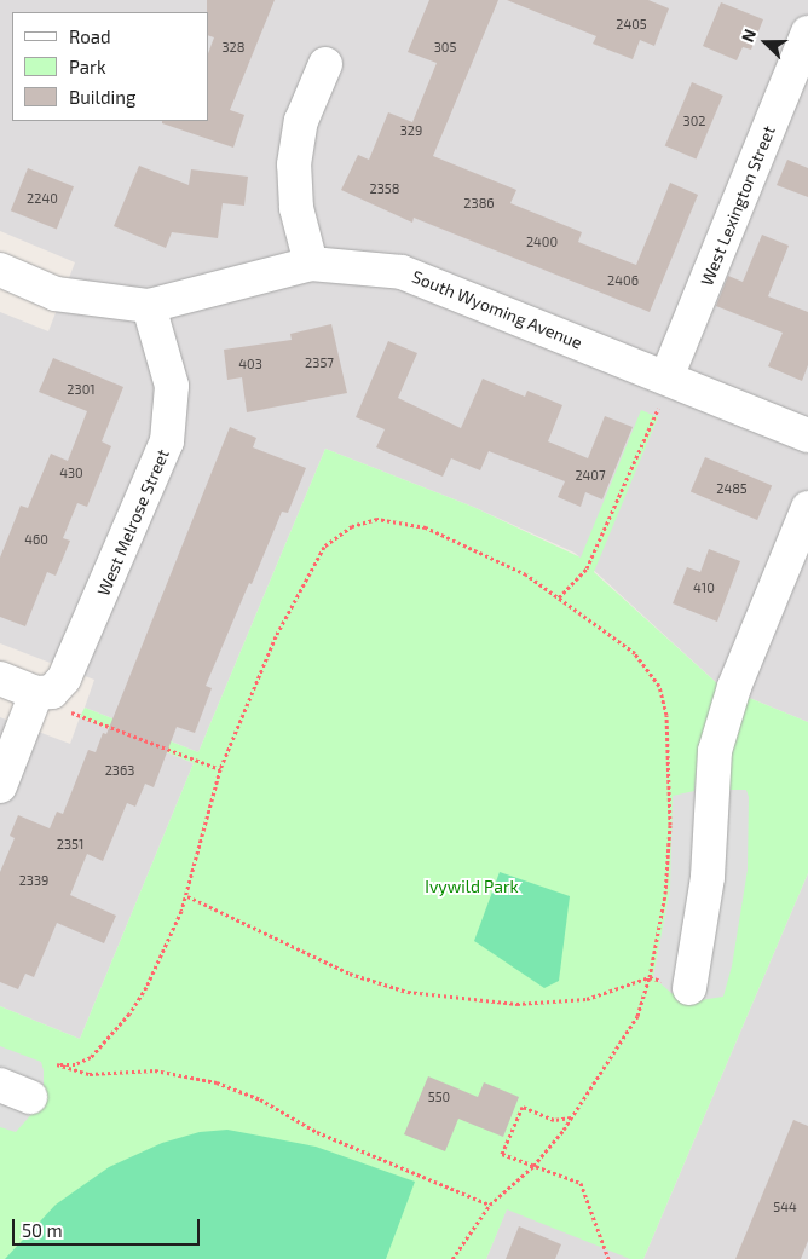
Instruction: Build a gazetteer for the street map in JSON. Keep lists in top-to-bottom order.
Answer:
{
  "streets": {
    "street": ["West Lexington Street", "South Wyoming Avenue", "West Melrose Street"]
  },
  "crossings": [
    ["West Lexington Street", "South Wyoming Avenue"],
    ["South Wyoming Avenue", "West Melrose Street"]
  ],
  "parks": ["Ivywild Park"],
  "house_numbers": [
    "2405",
    "328",
    "305",
    "302",
    "329",
    "2358",
    "2240",
    "2386",
    "2400",
    "2406",
    "2357",
    "403",
    "2301",
    "430",
    "2407",
    "2485",
    "460",
    "410",
    "2363",
    "2351",
    "2339",
    "550",
    "544"
  ],
  "legend": ["Road", "Park", "Building"],
  "scale_bar": "50 m",
  "north": "left"
}
